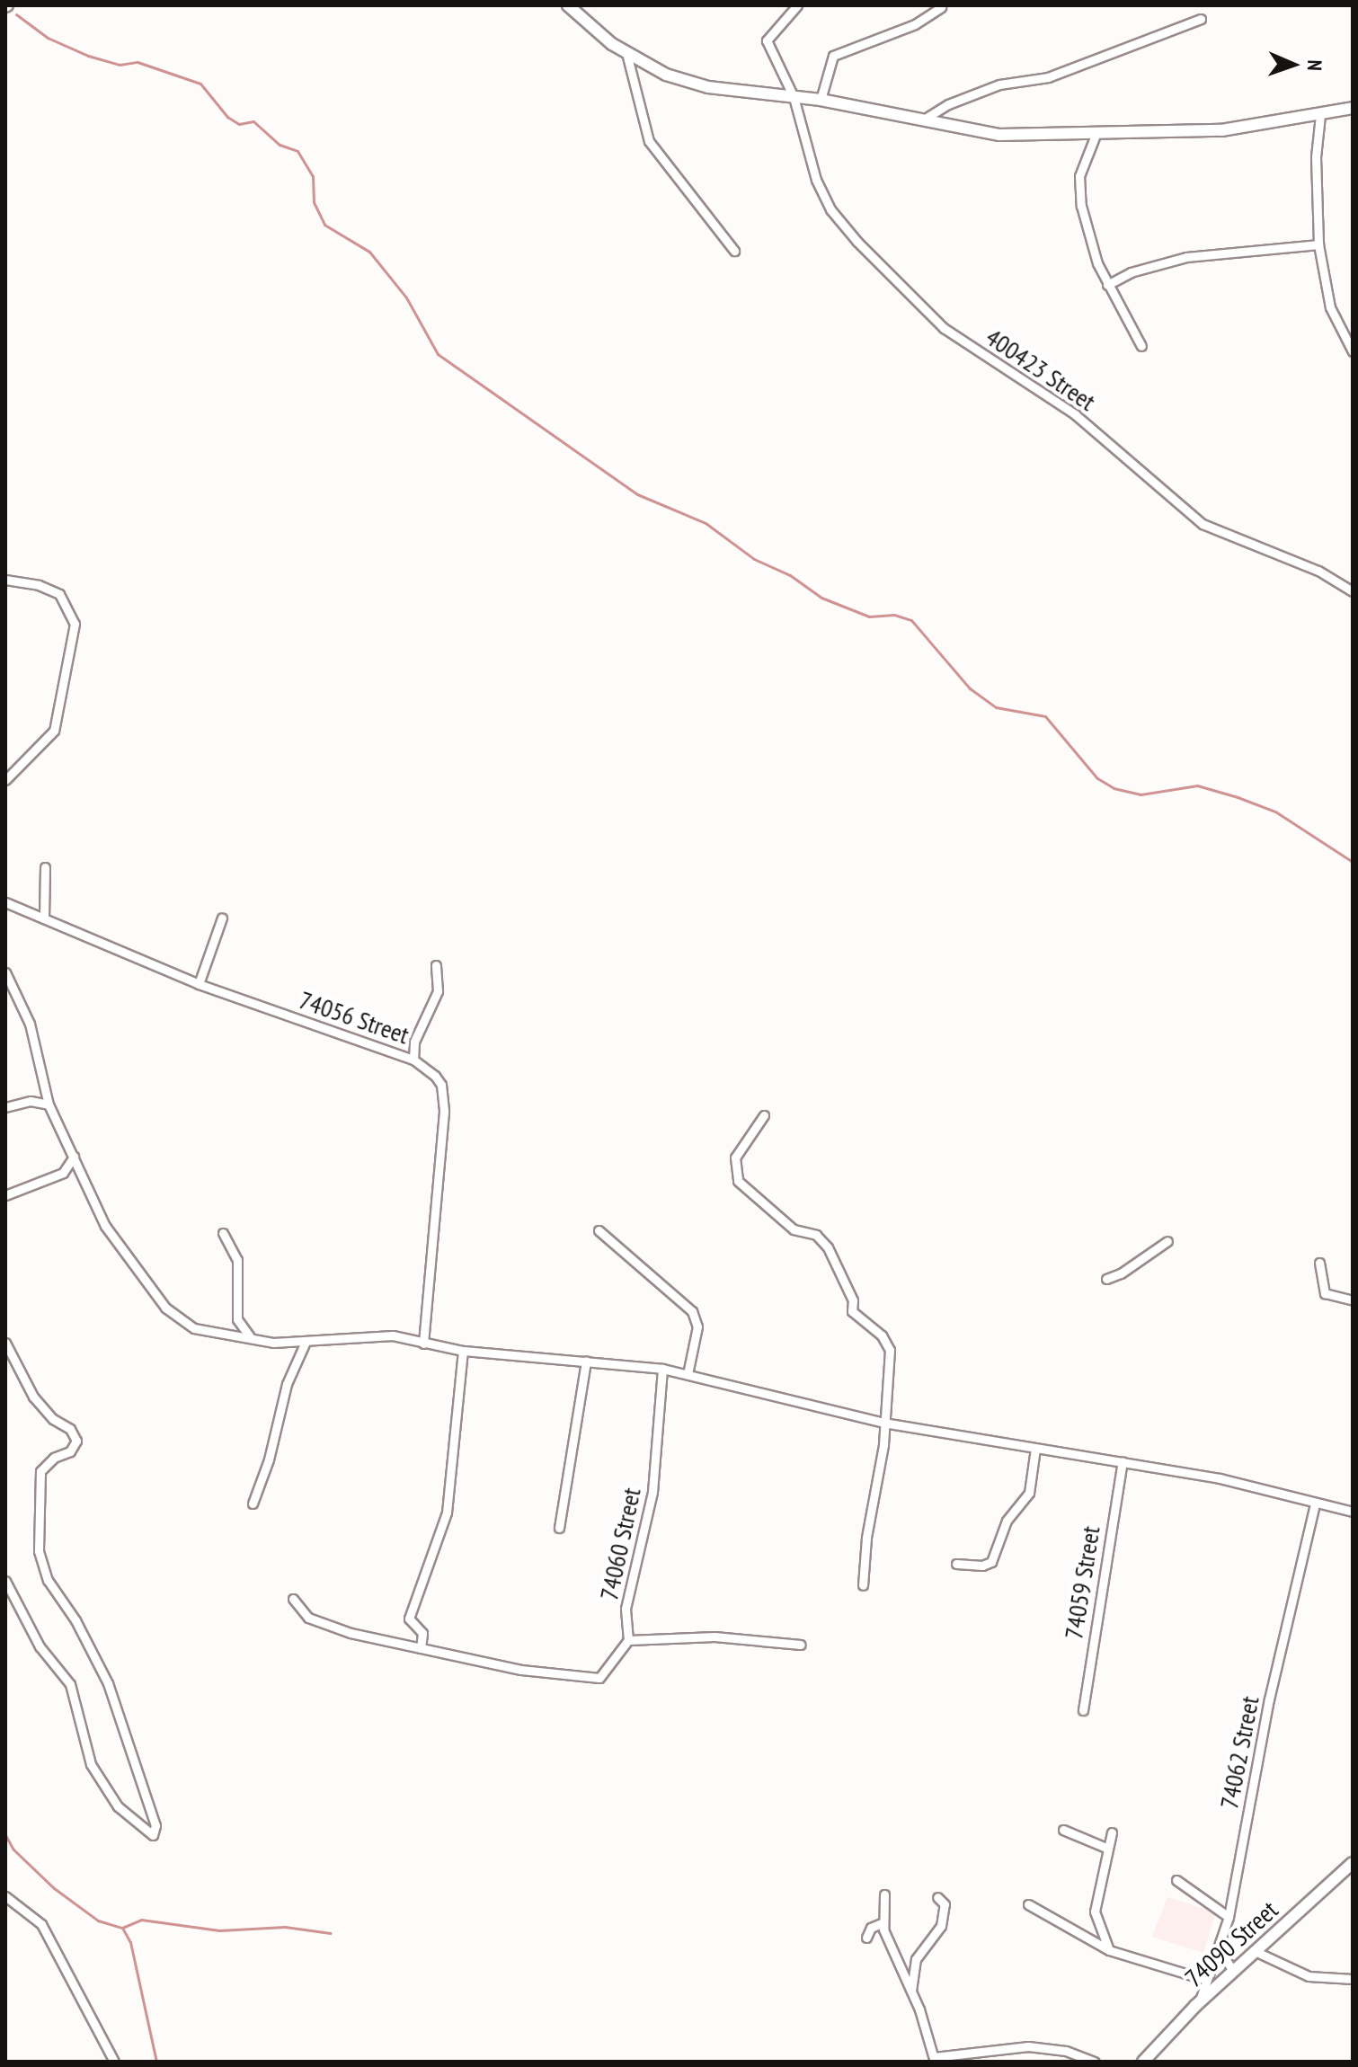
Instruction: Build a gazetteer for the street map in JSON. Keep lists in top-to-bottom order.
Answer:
{
  "streets": {
    "street": [
      "400423 Street",
      "74056 Street",
      "74060 Street",
      "74059 Street",
      "74062 Street",
      "74090 Street"
    ]
  },
  "crossings": [
    ["74062 Street", "74090 Street"]
  ],
  "north": "right"
}
